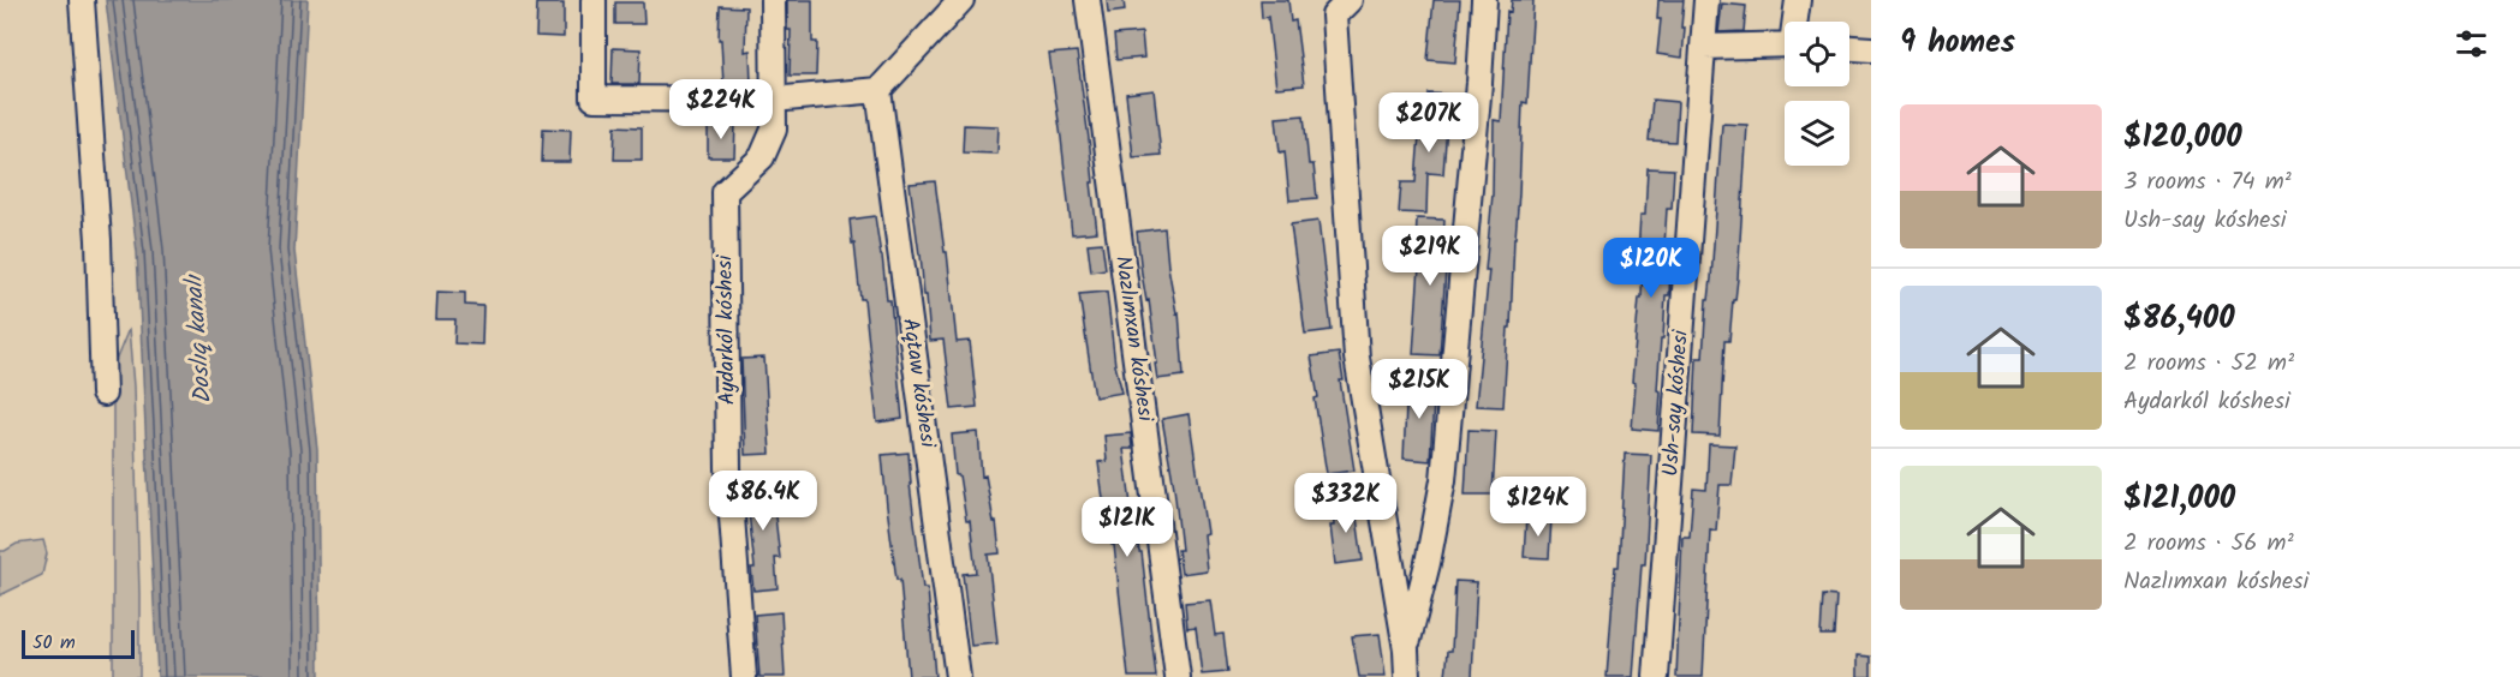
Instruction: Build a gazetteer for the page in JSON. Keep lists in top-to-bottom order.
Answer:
{
  "streets": {
    "street": [
      "Aydarkól kóshesi",
      "Nazlımxan kóshesi",
      "Aqtaw kóshesi",
      "Ush-say kóshesi"
    ]
  },
  "water": ["Doslıq kanalı"],
  "scale_bar": "50 m",
  "page": {
    "heading": "9 homes",
    "price": [
      "$224K",
      "$207K",
      "$219K",
      "$120K",
      "$215K",
      "$86.4K",
      "$332K",
      "$124K",
      "$121K"
    ],
    "list": [
      {
        "name": "$120,000",
        "note": "3 rooms · 74 m² · Ush-say kóshesi"
      },
      {
        "name": "$86,400",
        "note": "2 rooms · 52 m² · Aydarkól kóshesi"
      },
      {
        "name": "$121,000",
        "note": "2 rooms · 56 m² · Nazlımxan kóshesi"
      }
    ],
    "scale": "50 m"
  }
}
